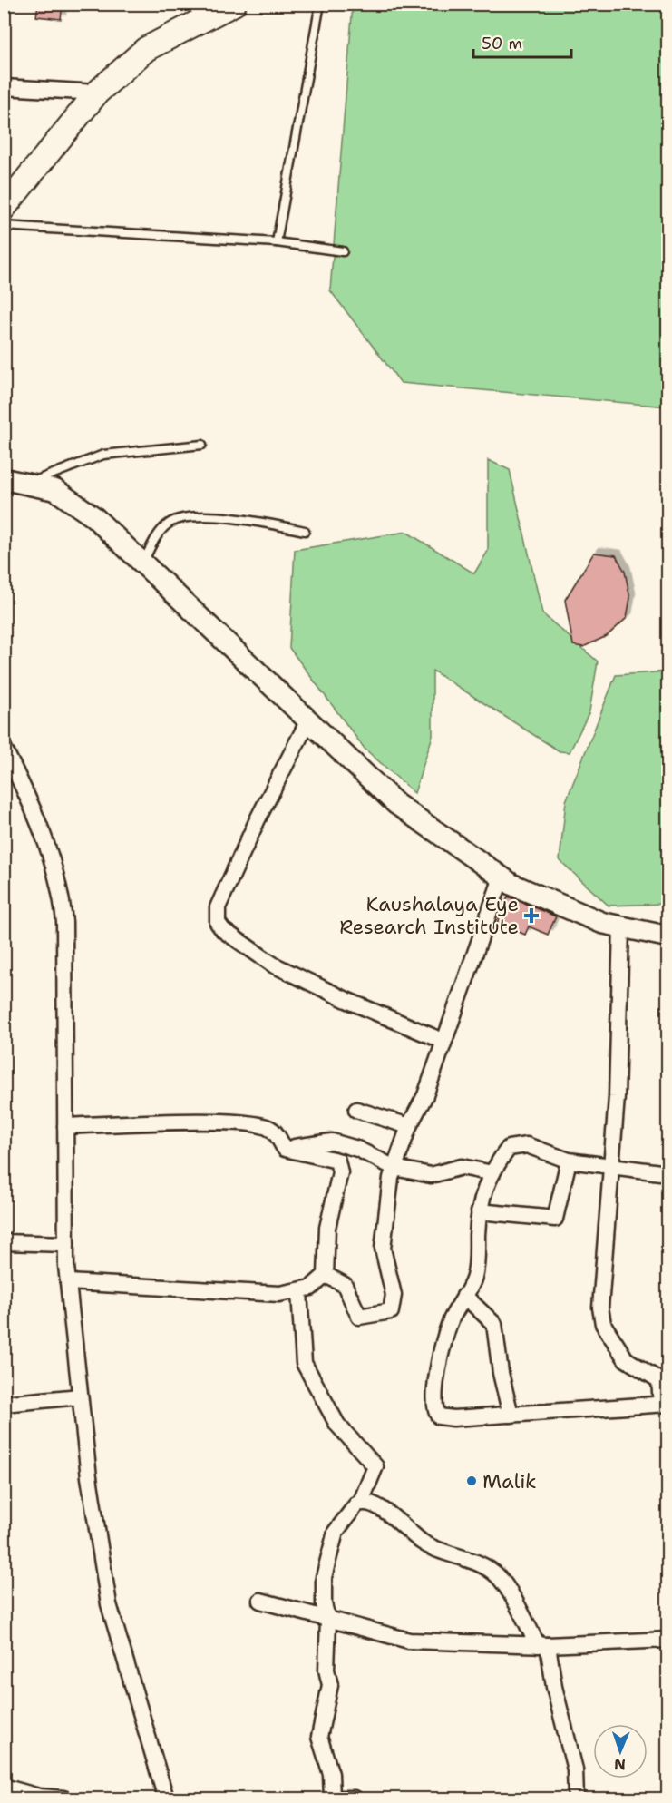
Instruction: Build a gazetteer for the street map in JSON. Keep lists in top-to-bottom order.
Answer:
{
  "places": {
    "health": ["Kaushalaya Eye Research Institute"],
    "other": ["Malik"]
  },
  "scale_bar": "50 m",
  "north": "bottom"
}
